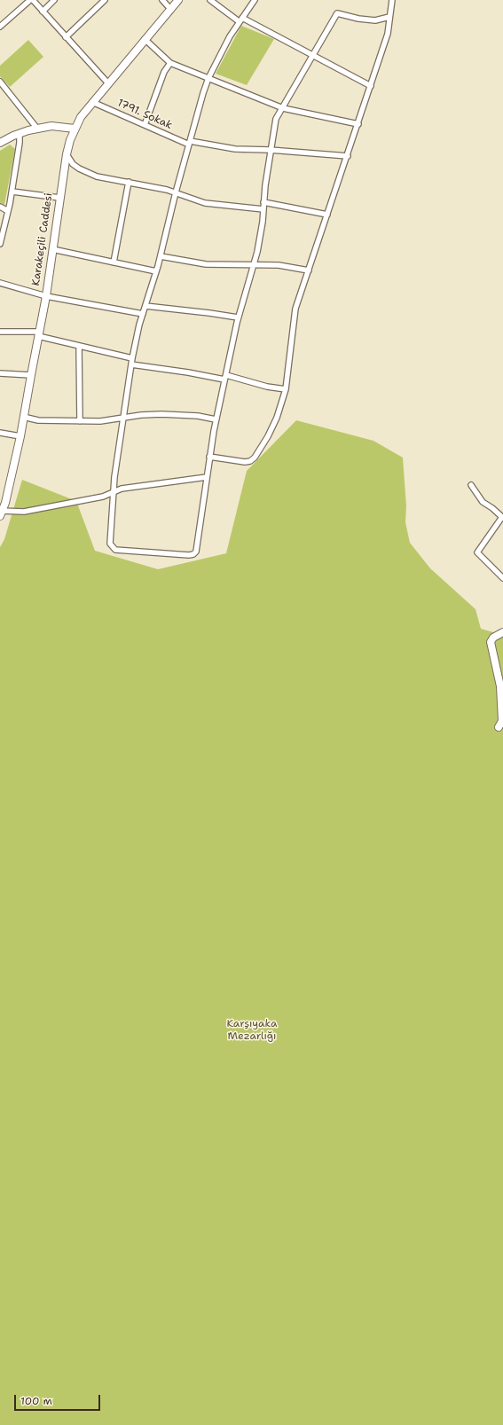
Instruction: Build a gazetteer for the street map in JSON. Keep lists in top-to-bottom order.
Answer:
{
  "streets": {
    "main road": ["Karakeçili Caddesi"],
    "street": ["1791. Sokak"]
  },
  "crossings": [
    ["1791. Sokak", "Karakeçili Caddesi"]
  ],
  "parks": ["Karşıyaka Mezarlığı"],
  "scale_bar": "100 m"
}
